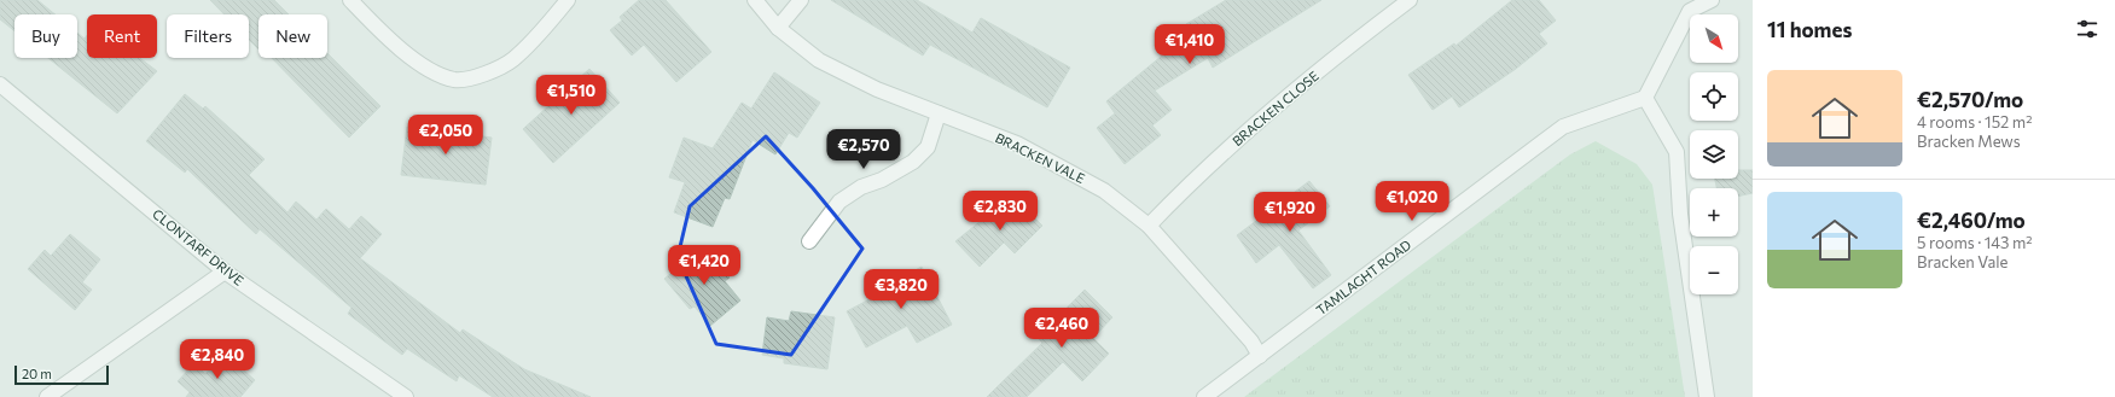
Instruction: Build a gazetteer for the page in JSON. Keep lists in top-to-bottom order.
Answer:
{
  "streets": {
    "street": [
      "BRACKEN CLOSE",
      "BRACKEN VALE",
      "CLONTARF DRIVE",
      "TAMLAGHT ROAD"
    ]
  },
  "crossings": [
    ["BRACKEN CLOSE", "BRACKEN VALE"],
    ["BRACKEN VALE", "TAMLAGHT ROAD"]
  ],
  "scale_bar": "20 m",
  "north": "bottom right",
  "page": {
    "heading": "11 homes",
    "map_buttons": ["+", "−"],
    "chip": [
      "Buy",
      "Rent",
      "Filters",
      "New"
    ],
    "price": [
      "€1,410",
      "€1,510",
      "€2,050",
      "€2,570",
      "€1,020",
      "€2,830",
      "€1,920",
      "€1,420",
      "€3,820",
      "€2,460",
      "€2,840"
    ],
    "list": [
      {
        "name": "€2,570/mo",
        "note": "4 rooms · 152 m² · Bracken Mews"
      },
      {
        "name": "€2,460/mo",
        "note": "5 rooms · 143 m² · Bracken Vale"
      }
    ],
    "scale": "20 m"
  }
}
